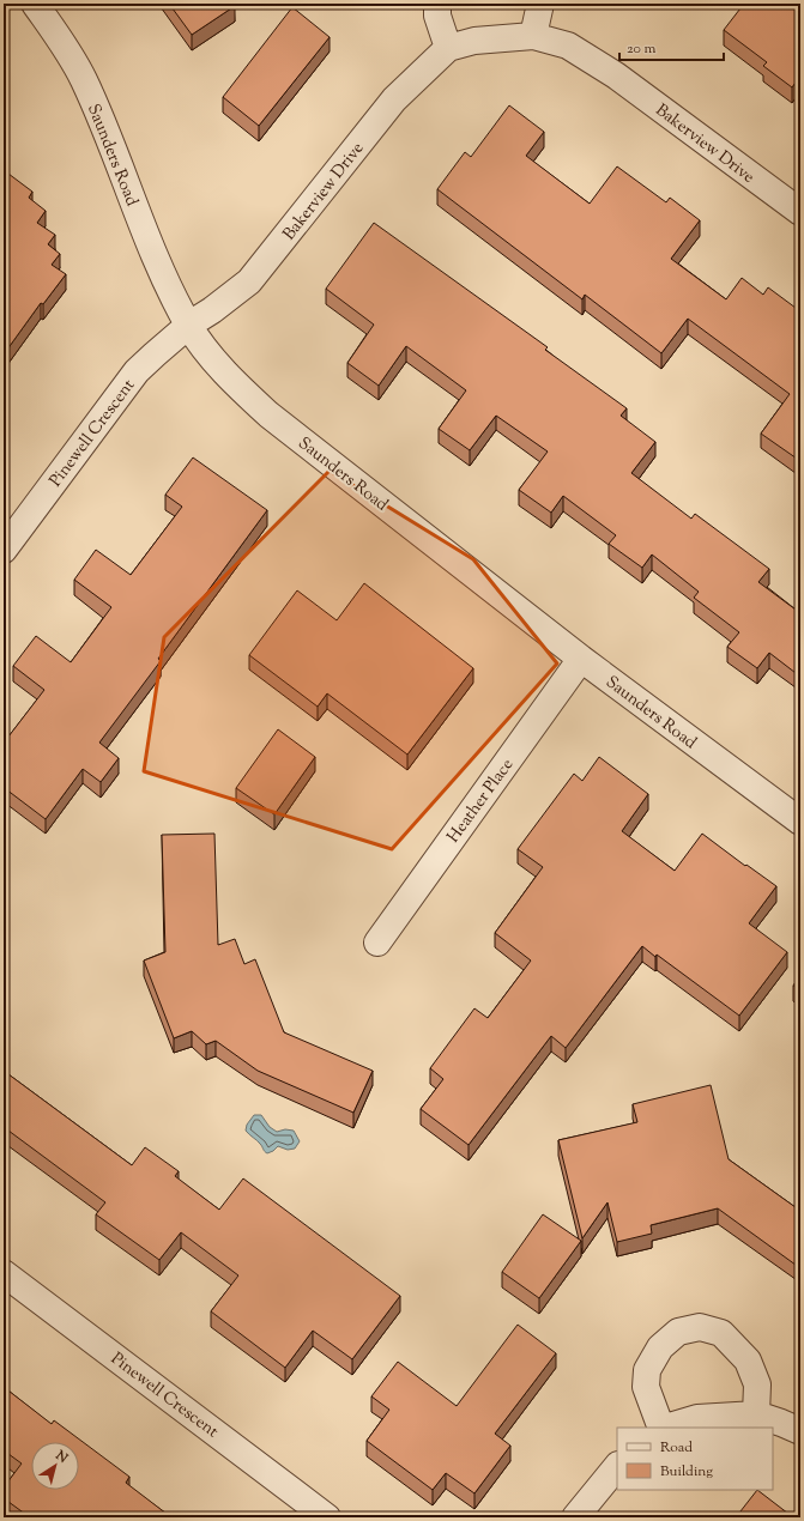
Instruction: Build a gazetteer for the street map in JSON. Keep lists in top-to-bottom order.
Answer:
{
  "streets": {
    "street": [
      "Bakerview Drive",
      "Saunders Road",
      "Pinewell Crescent",
      "Heather Place"
    ]
  },
  "crossings": [
    ["Bakerview Drive", "Saunders Road"],
    ["Bakerview Drive", "Pinewell Crescent"],
    ["Saunders Road", "Pinewell Crescent"],
    ["Saunders Road", "Heather Place"]
  ],
  "legend": ["Road", "Building"],
  "scale_bar": "20 m",
  "north": "top right"
}
